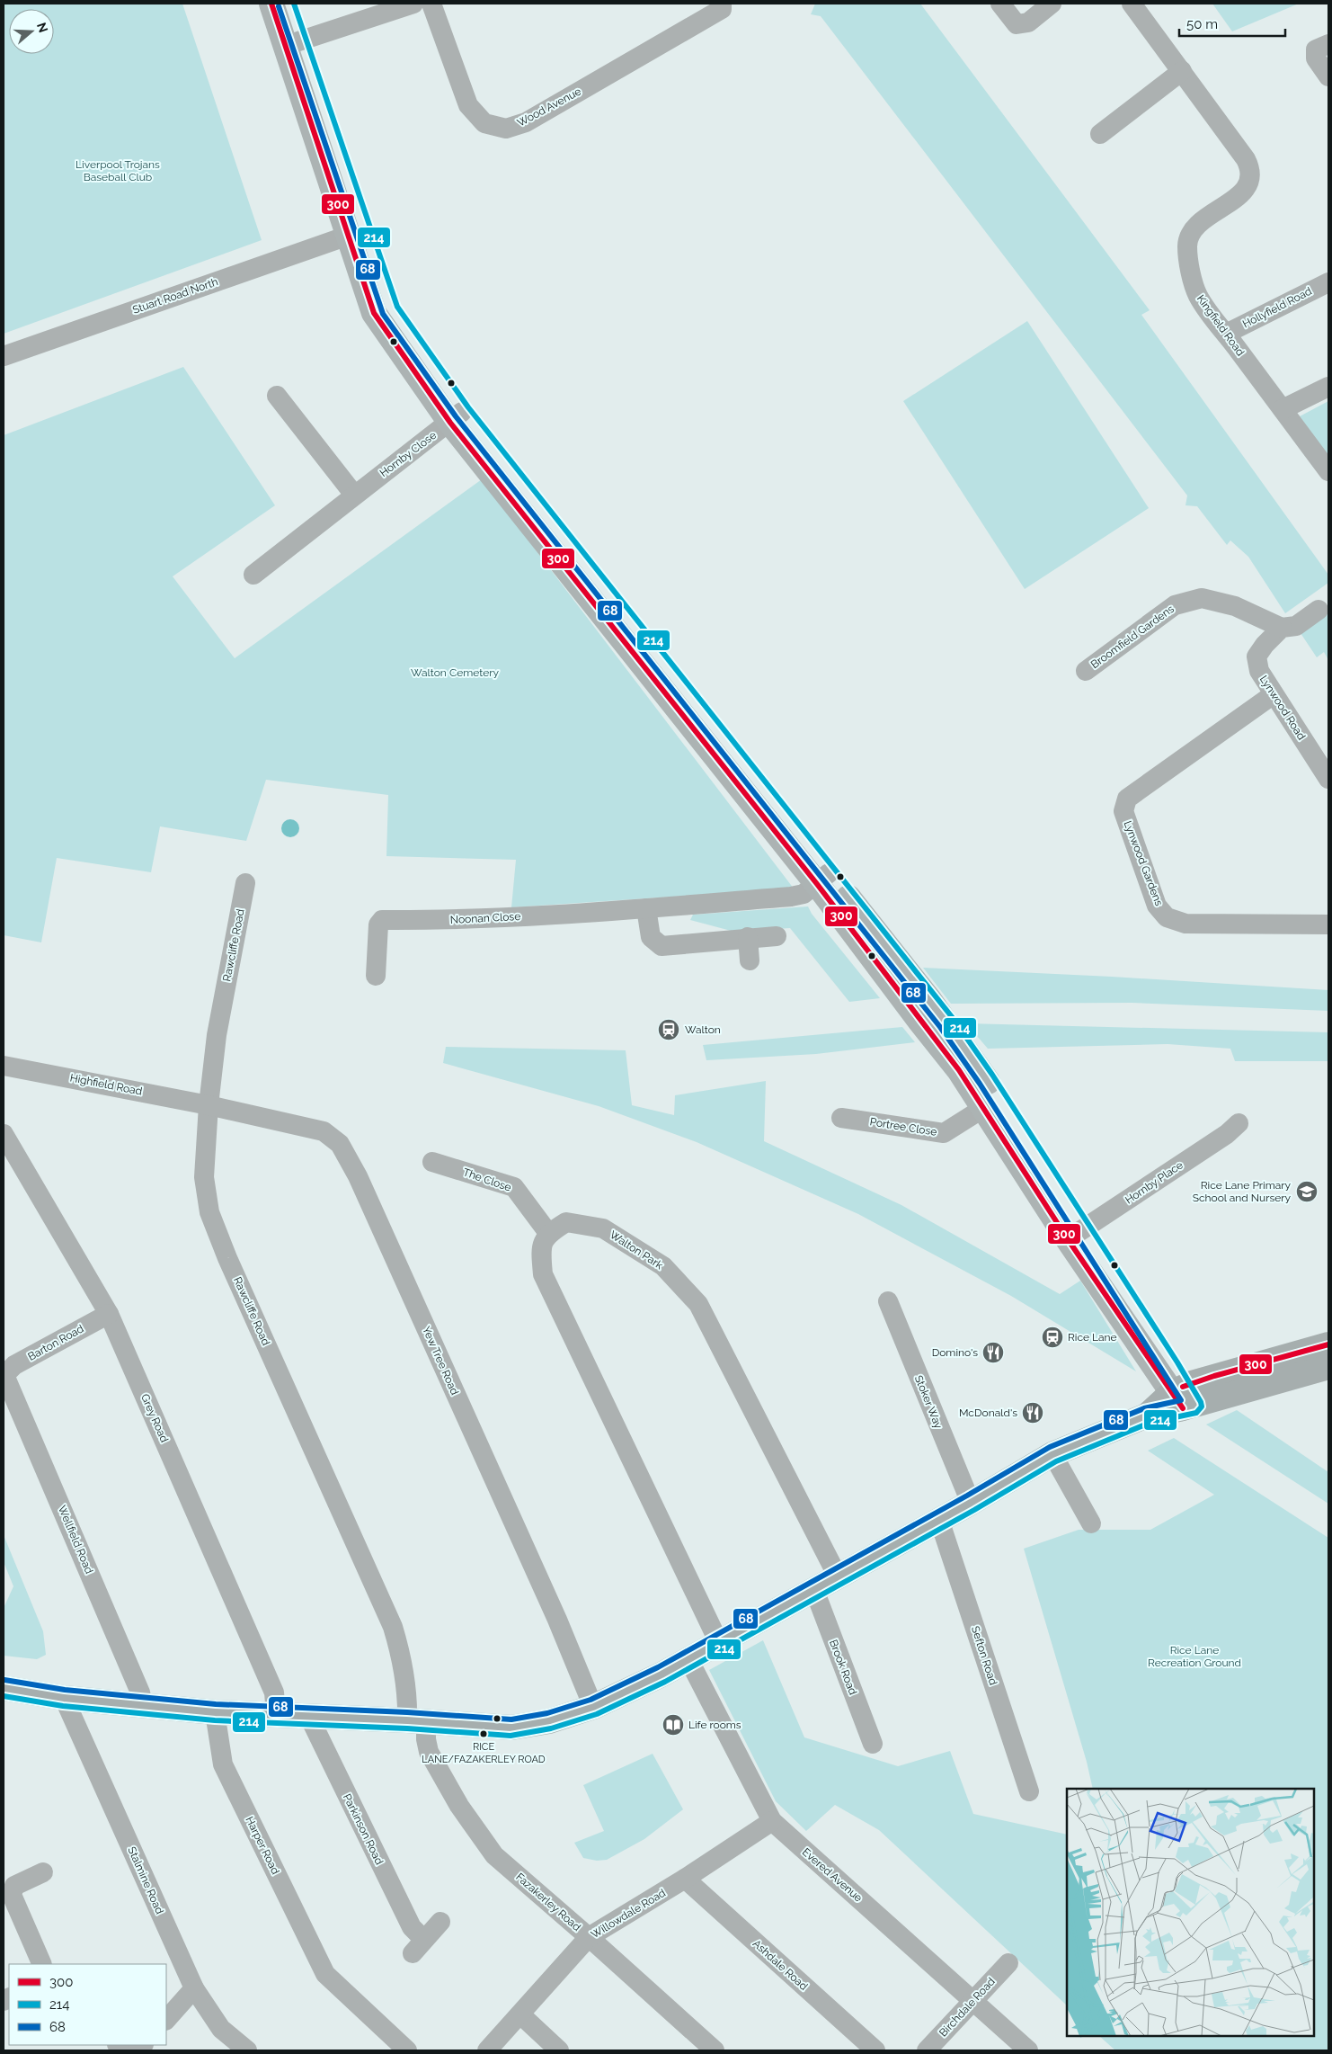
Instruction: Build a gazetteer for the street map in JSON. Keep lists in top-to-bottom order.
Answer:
{
  "streets": {
    "street": [
      "Wood Avenue",
      "Stuart Road North",
      "Hollyfield Road",
      "Kingfield Road",
      "Hornby Close",
      "Broomfield Gardens",
      "Lynwood Road",
      "Lynwood Gardens",
      "Noonan Close",
      "Rawcliffe Road",
      "Highfield Road",
      "Portree Close",
      "The Close",
      "Hornby Place",
      "Walton Park",
      "Barton Road",
      "Yew Tree Road",
      "Stoker Way",
      "Grey Road",
      "Wellfield Road",
      "Sefton Road",
      "Brook Road",
      "Parkinson Road",
      "Harper Road",
      "Evered Avenue",
      "Stalmine Road",
      "Fazakerley Road",
      "Willowdale Road",
      "Ashdale Road",
      "Birchdale Road"
    ]
  },
  "crossings": [
    ["Hollyfield Road", "Kingfield Road"],
    ["Broomfield Gardens", "Lynwood Road"],
    ["Lynwood Road", "Lynwood Gardens"],
    ["Rawcliffe Road", "Highfield Road"],
    ["Rawcliffe Road", "Yew Tree Road"],
    ["Rawcliffe Road", "Fazakerley Road"],
    ["Highfield Road", "Yew Tree Road"],
    ["The Close", "Walton Park"],
    ["Barton Road", "Grey Road"],
    ["Barton Road", "Wellfield Road"],
    ["Evered Avenue", "Willowdale Road"],
    ["Evered Avenue", "Birchdale Road"],
    ["Fazakerley Road", "Willowdale Road"],
    ["Willowdale Road", "Ashdale Road"]
  ],
  "parks": ["Liverpool Trojans Baseball Club", "Walton Cemetery", "Rice Lane Recreation Ground"],
  "places": {
    "station": ["Walton", "Rice Lane"],
    "school or university": ["Rice Lane Primary School and Nursery"],
    "restaurant": ["Domino's", "McDonald's"],
    "library": ["Life rooms"],
    "other": ["RICE LANE/FAZAKERLEY ROAD"]
  },
  "lines": ["transit line 300", "transit line 214", "transit line 68"],
  "legend": ["300", "214", "68"],
  "scale_bar": "50 m",
  "north": "right"
}
